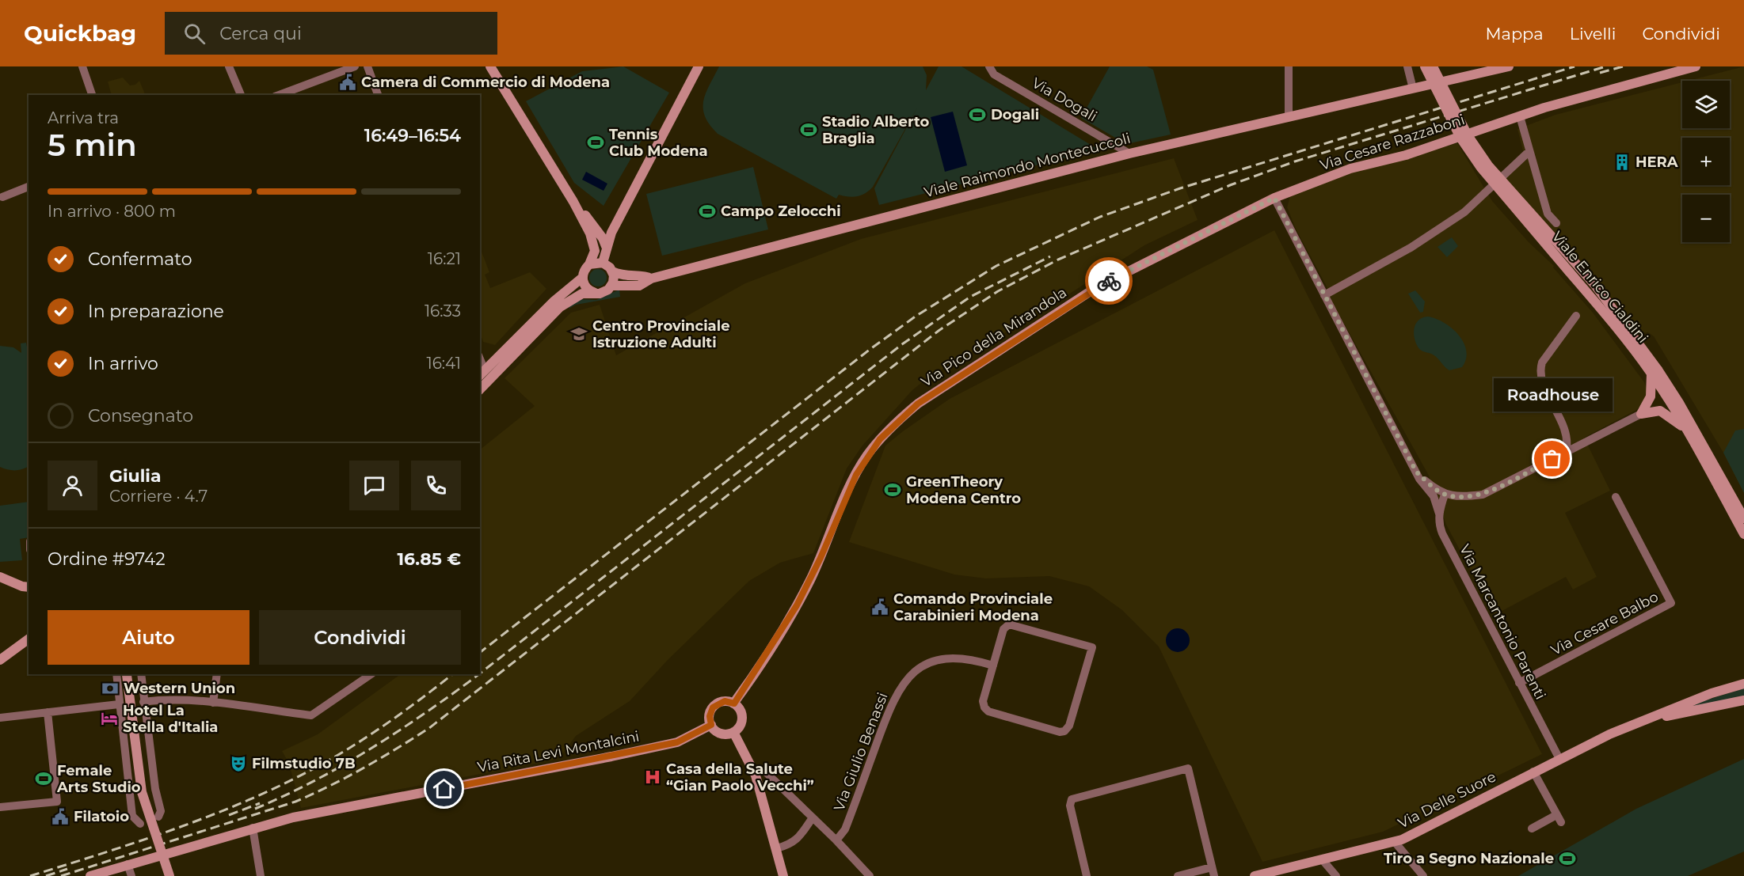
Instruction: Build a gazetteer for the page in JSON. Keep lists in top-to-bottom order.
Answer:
{
  "streets": {
    "street": [
      "Via Dogali",
      "Via Cesare Razzaboni",
      "Viale Raimondo Montecuccoli",
      "Viale Enrico Cialdini",
      "Via Pico della Mirandola",
      "Via Marcantonio Parenti",
      "Via Cesare Balbo",
      "Via Rita Levi Montalcini",
      "Via Giulio Benassi",
      "Via Delle Suore"
    ]
  },
  "crossings": [
    ["Via Dogali", "Viale Raimondo Montecuccoli"],
    ["Via Cesare Razzaboni", "Via Pico della Mirandola"],
    ["Via Pico della Mirandola", "Via Rita Levi Montalcini"],
    ["Via Marcantonio Parenti", "Via Cesare Balbo"],
    ["Via Marcantonio Parenti", "Via Delle Suore"]
  ],
  "places": {
    "public building": ["Camera di Commercio di Modena", "Comando Provinciale Carabinieri Modena", "Filatoio"],
    "sports": [
      "Dogali",
      "Stadio Alberto Braglia",
      "Tennis Club Modena",
      "Campo Zelocchi",
      "GreenTheory Modena Centro",
      "Female Arts Studio",
      "Tiro a Segno Nazionale"
    ],
    "building": ["HERA"],
    "school or university": ["Centro Provinciale Istruzione Adulti"],
    "other": ["Roadhouse"],
    "bank": ["Western Union"],
    "hotel": ["Hotel La Stella d'Italia"],
    "theatre": ["Filmstudio 7B"],
    "hospital": ["Casa della Salute “Gian Paolo Vecchi”"]
  },
  "page": {
    "header": "Quickbag",
    "search": "Cerca qui",
    "nav": ["Mappa", "Livelli", "Condividi"],
    "map_buttons": ["+", "−"],
    "heading": ["5 min", "Arriva tra", "16:49–16:54"],
    "panel": [
      "Giulia",
      "Corriere · 4.7",
      "Ordine #9742",
      "16.85 €"
    ],
    "bar": "In arrivo · 800 m",
    "list": [
      ["Confermato", "16:21"],
      ["In preparazione", "16:33"],
      ["In arrivo", "16:41"],
      "Consegnato"
    ],
    "bubble": "Roadhouse",
    "buttons": ["Aiuto", "Condividi"]
  }
}
